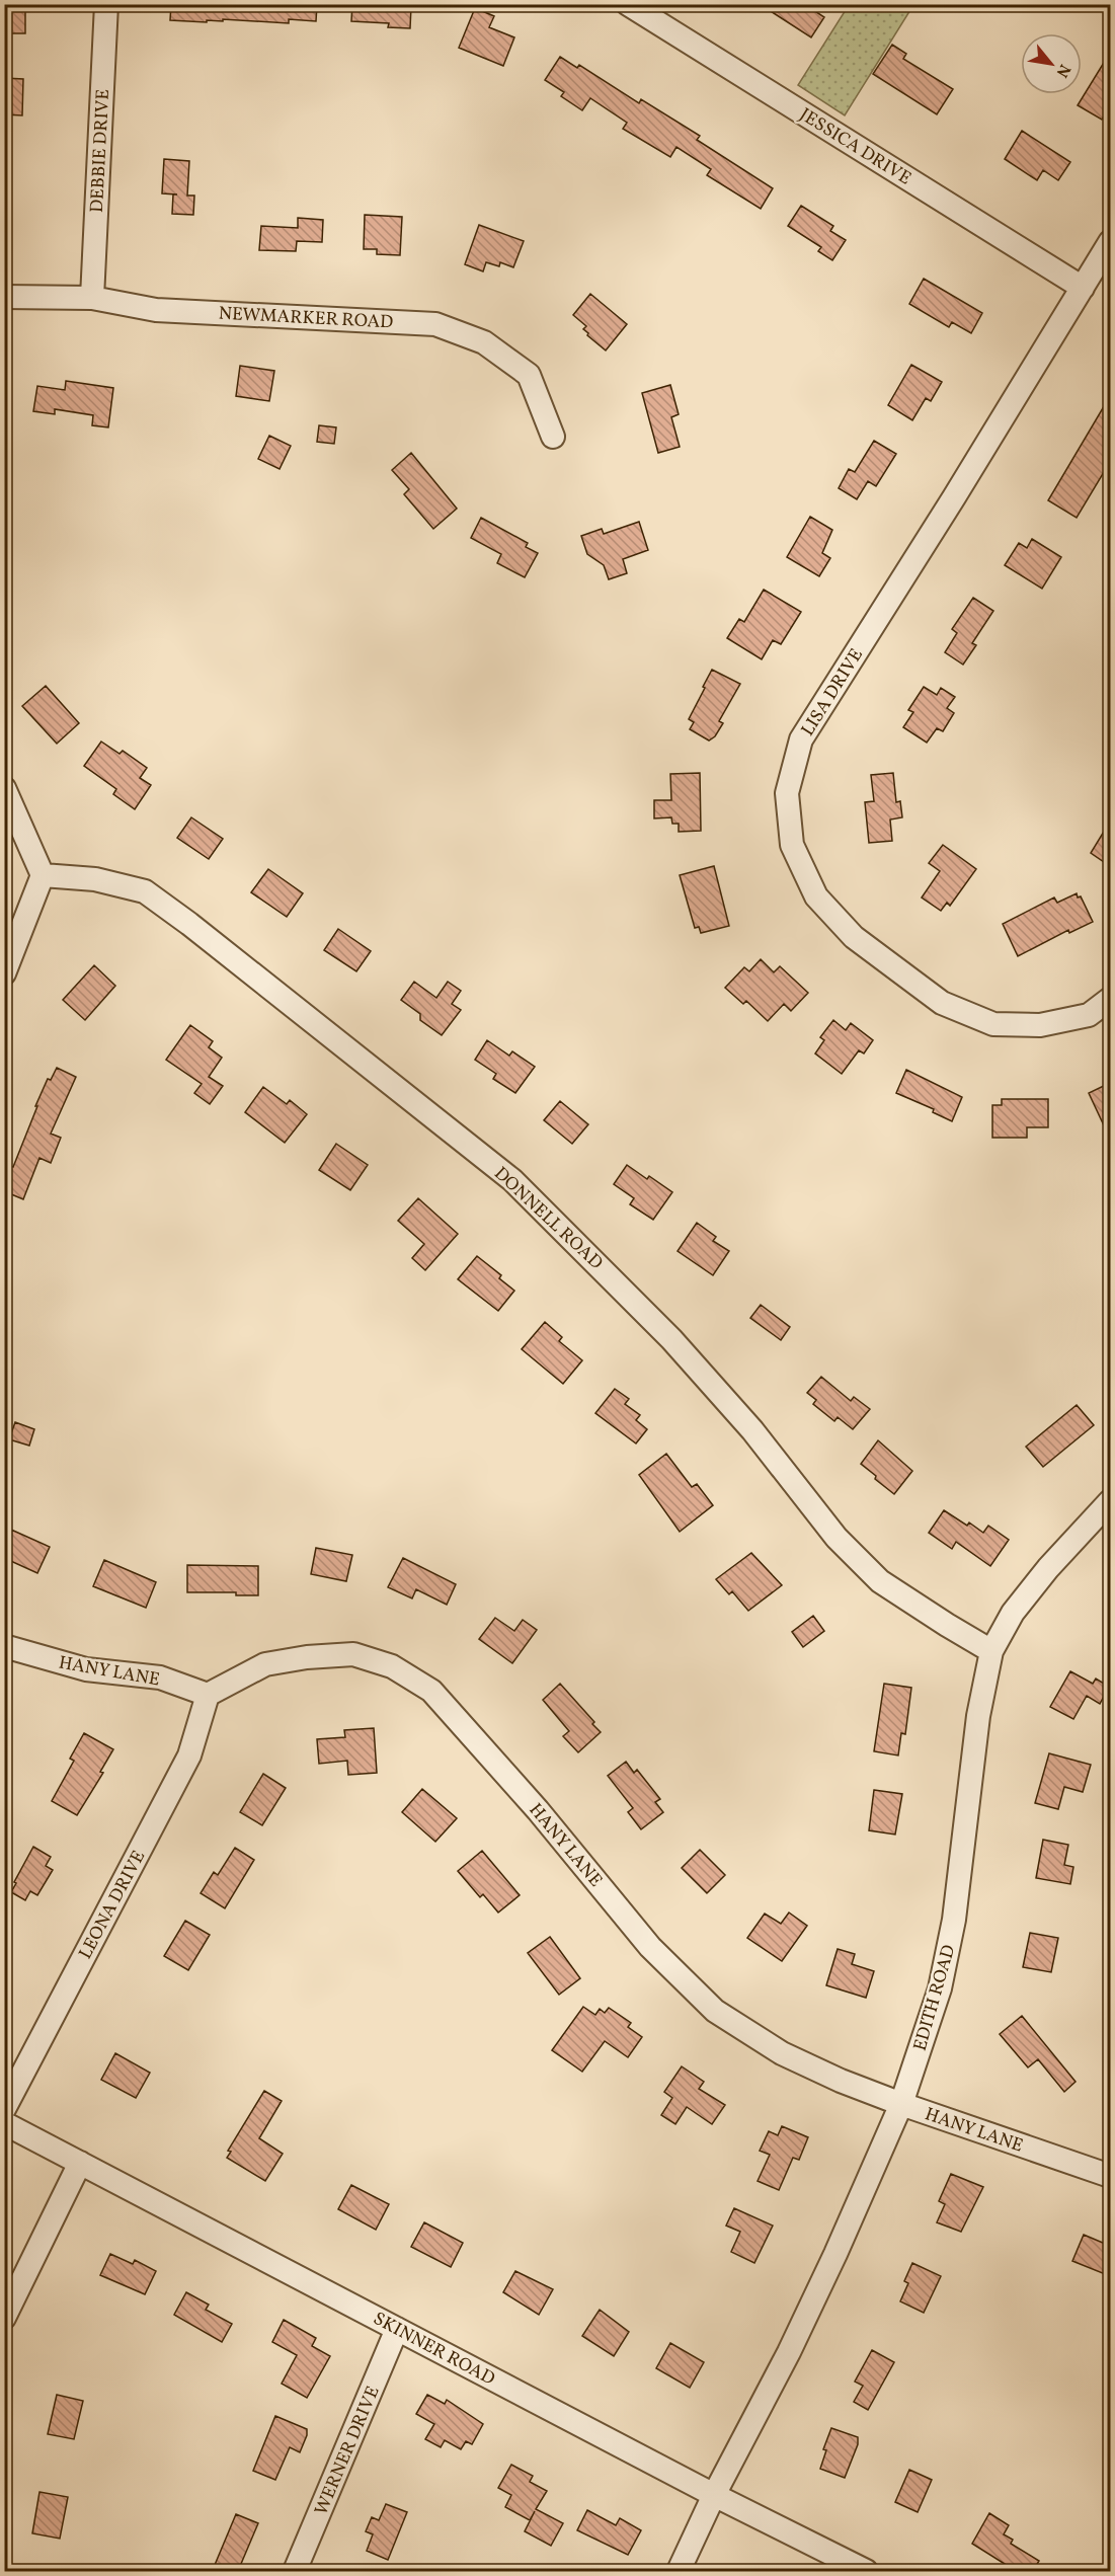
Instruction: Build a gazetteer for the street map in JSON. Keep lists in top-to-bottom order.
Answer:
{
  "streets": {
    "street": [
      "JESSICA DRIVE",
      "DEBBIE DRIVE",
      "NEWMARKER ROAD",
      "LISA DRIVE",
      "DONNELL ROAD",
      "HANY LANE",
      "LEONA DRIVE",
      "EDITH ROAD",
      "SKINNER ROAD",
      "WERNER DRIVE"
    ]
  },
  "crossings": [
    ["JESSICA DRIVE", "LISA DRIVE"],
    ["DEBBIE DRIVE", "NEWMARKER ROAD"],
    ["DONNELL ROAD", "EDITH ROAD"],
    ["HANY LANE", "LEONA DRIVE"],
    ["HANY LANE", "EDITH ROAD"],
    ["EDITH ROAD", "SKINNER ROAD"],
    ["SKINNER ROAD", "WERNER DRIVE"]
  ],
  "north": "bottom right"
}
